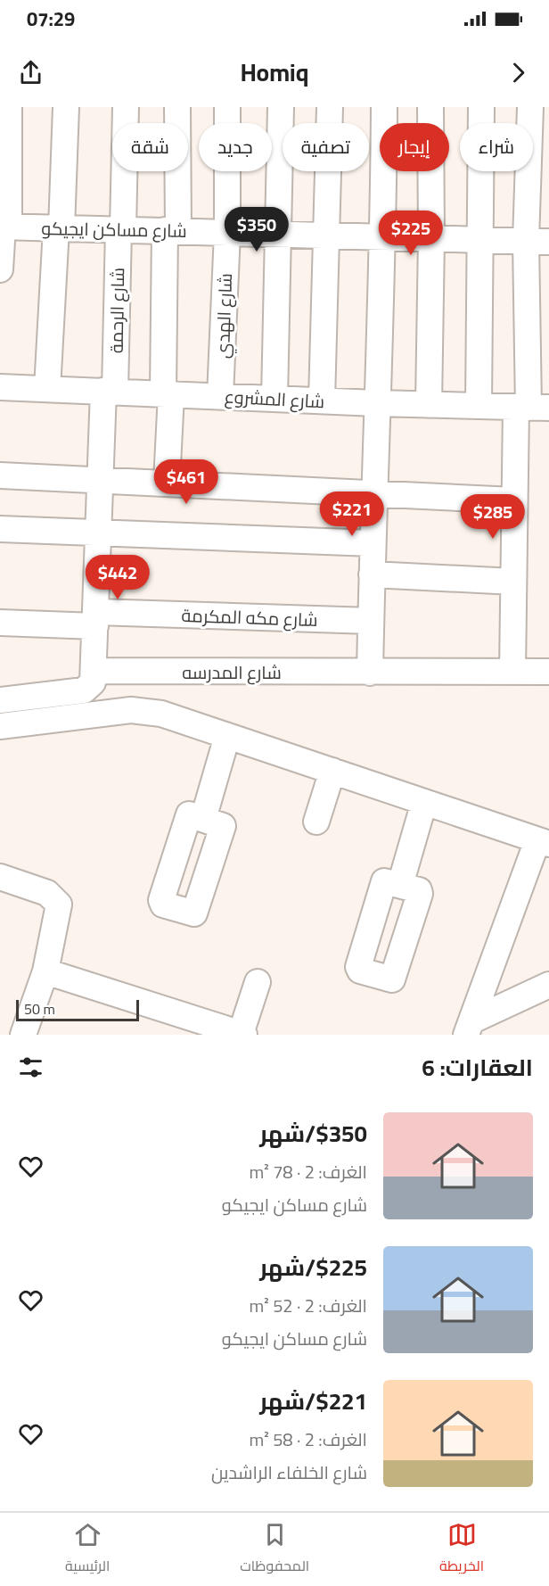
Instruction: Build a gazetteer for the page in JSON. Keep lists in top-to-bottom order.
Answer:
{
  "streets": {
    "street": [
      "شارع مساكن ايجيكو",
      "شارع الرحمة",
      "شارع الهدي",
      "شارع المشروع",
      "شارع مكه المكرمة",
      "شارع المدرسه"
    ]
  },
  "crossings": [
    ["شارع مساكن ايجيكو", "شارع الرحمة"],
    ["شارع مساكن ايجيكو", "شارع الهدي"],
    ["شارع الرحمة", "شارع المشروع"],
    ["شارع الرحمة", "شارع مكه المكرمة"],
    ["شارع الرحمة", "شارع المدرسه"],
    ["شارع الهدي", "شارع المشروع"]
  ],
  "scale_bar": "50 m",
  "page": {
    "status": "07:29",
    "header": "Homiq",
    "chip": [
      "شراء",
      "إيجار",
      "تصفية",
      "جديد",
      "شقة"
    ],
    "price": [
      "$350",
      "$225",
      "$461",
      "$221",
      "$285",
      "$442"
    ],
    "scale": "50 m",
    "heading": "العقارات: 6",
    "list": [
      {
        "name": "$350/شهر",
        "note": "الغرف: 2 · 78 m² · شارع مساكن ايجيكو"
      },
      {
        "name": "$225/شهر",
        "note": "الغرف: 2 · 52 m² · شارع مساكن ايجيكو"
      },
      {
        "name": "$221/شهر",
        "note": "الغرف: 2 · 58 m² · شارع الخلفاء الراشدين"
      }
    ],
    "tabs": ["الخريطة", "المحفوظات", "الرئيسية"]
  }
}
